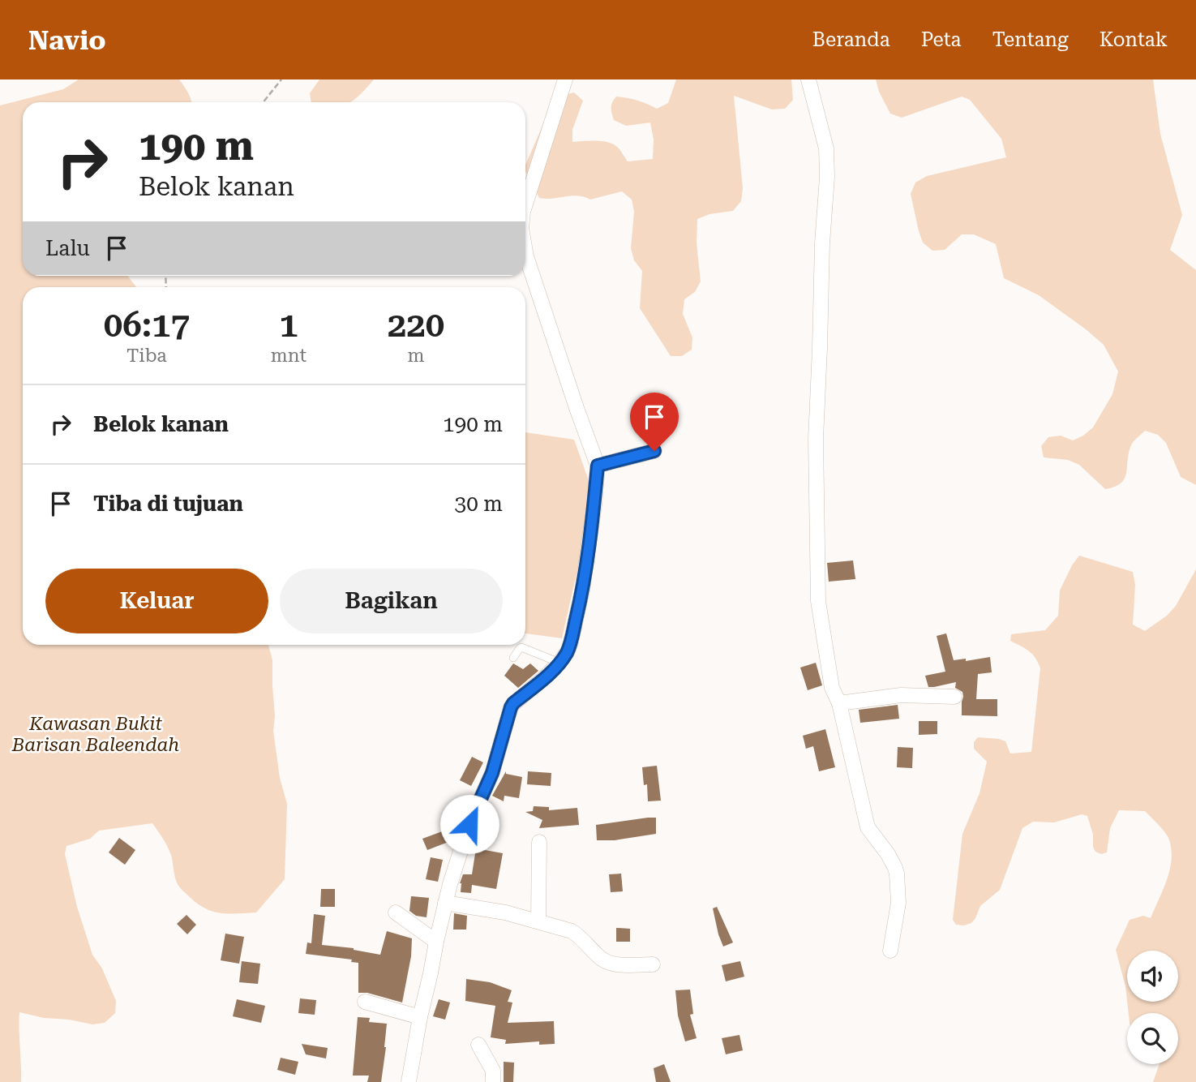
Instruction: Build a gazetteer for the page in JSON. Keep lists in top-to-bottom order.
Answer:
{
  "parks": ["Kawasan Bukit Barisan Baleendah"],
  "page": {
    "header": "Navio",
    "nav": [
      "Beranda",
      "Peta",
      "Tentang",
      "Kontak"
    ],
    "turn": ["190 m", "Belok kanan"],
    "then": "Lalu",
    "eta": [
      "06:17",
      "Tiba",
      "1",
      "mnt",
      "220",
      "m"
    ],
    "list": [
      {
        "name": "Belok kanan",
        "value": "190 m"
      },
      {
        "name": "Tiba di tujuan",
        "value": "30 m"
      }
    ],
    "buttons": ["Keluar", "Bagikan"]
  }
}
